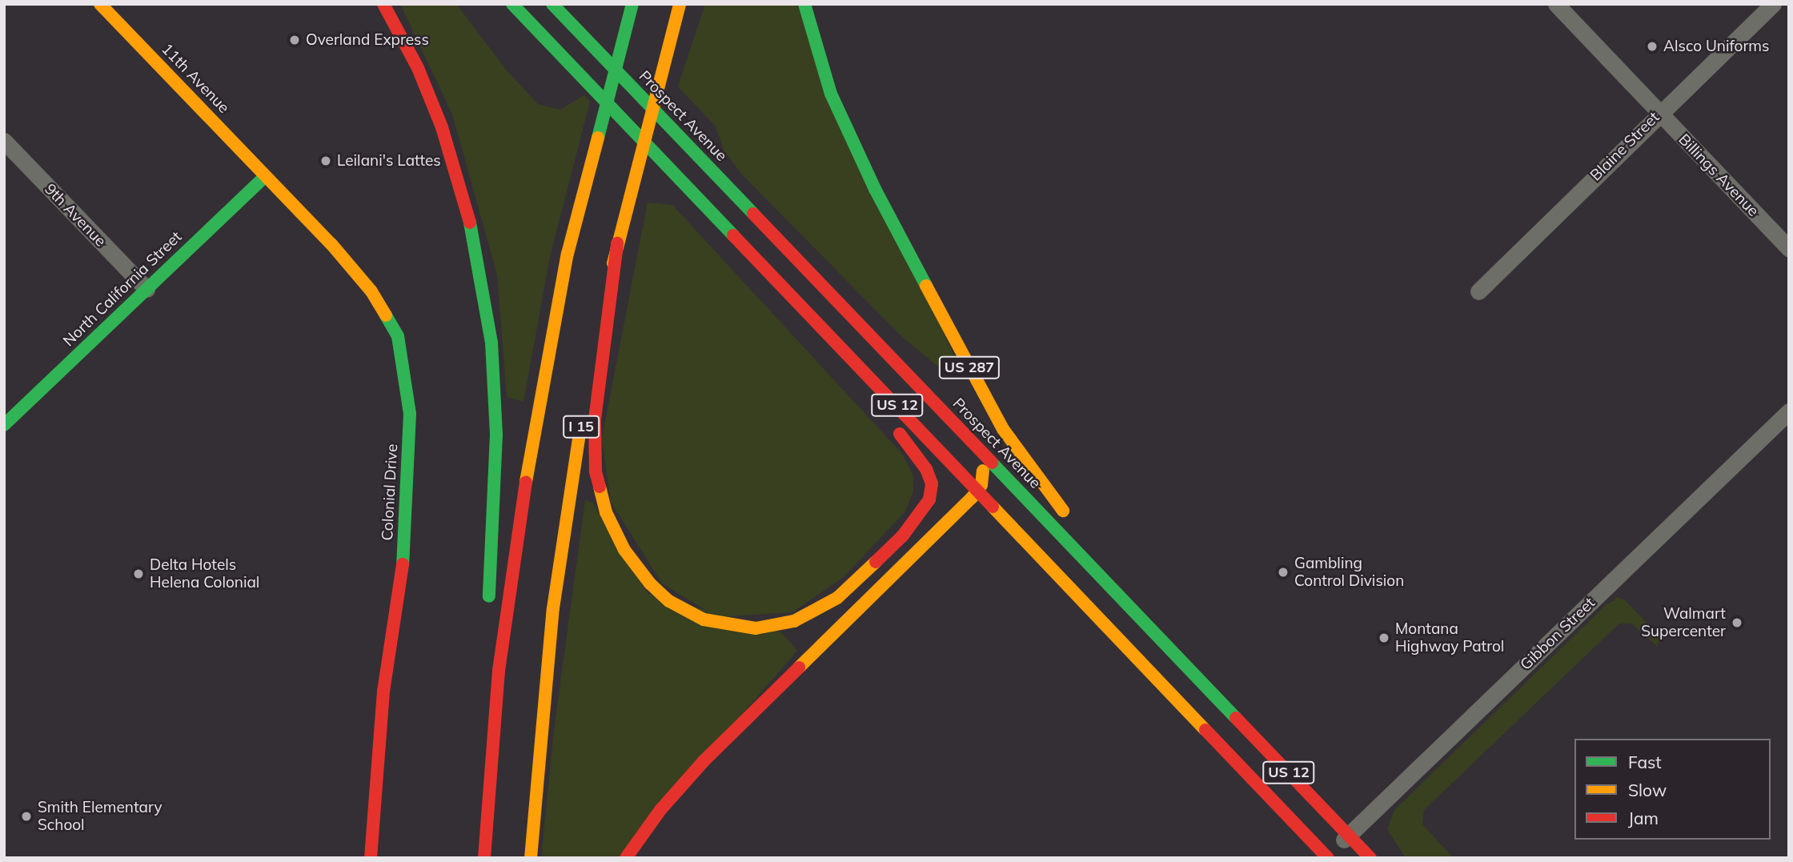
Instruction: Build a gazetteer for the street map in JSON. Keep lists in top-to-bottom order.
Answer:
{
  "streets": {
    "main road": [
      "11th Avenue",
      "Prospect Avenue",
      "North California Street",
      "US 287",
      "US 12",
      "I 15",
      "Colonial Drive"
    ],
    "street": [
      "Blaine Street",
      "Billings Avenue",
      "9th Avenue",
      "Gibbon Street"
    ]
  },
  "crossings": [
    ["11th Avenue", "North California Street"],
    ["11th Avenue", "Colonial Drive"],
    ["Prospect Avenue", "Gibbon Street"],
    ["Blaine Street", "Billings Avenue"],
    ["9th Avenue", "North California Street"],
    ["North California Street", "Colonial Drive"],
    ["US 12", "Gibbon Street"]
  ],
  "places": [
    "Overland Express",
    "Alsco Uniforms",
    "Leilani's Lattes",
    "Gambling Control Division",
    "Delta Hotels Helena Colonial",
    "Walmart Supercenter",
    "Montana Highway Patrol",
    "Smith Elementary School"
  ],
  "legend": ["Fast", "Slow", "Jam"]
}
